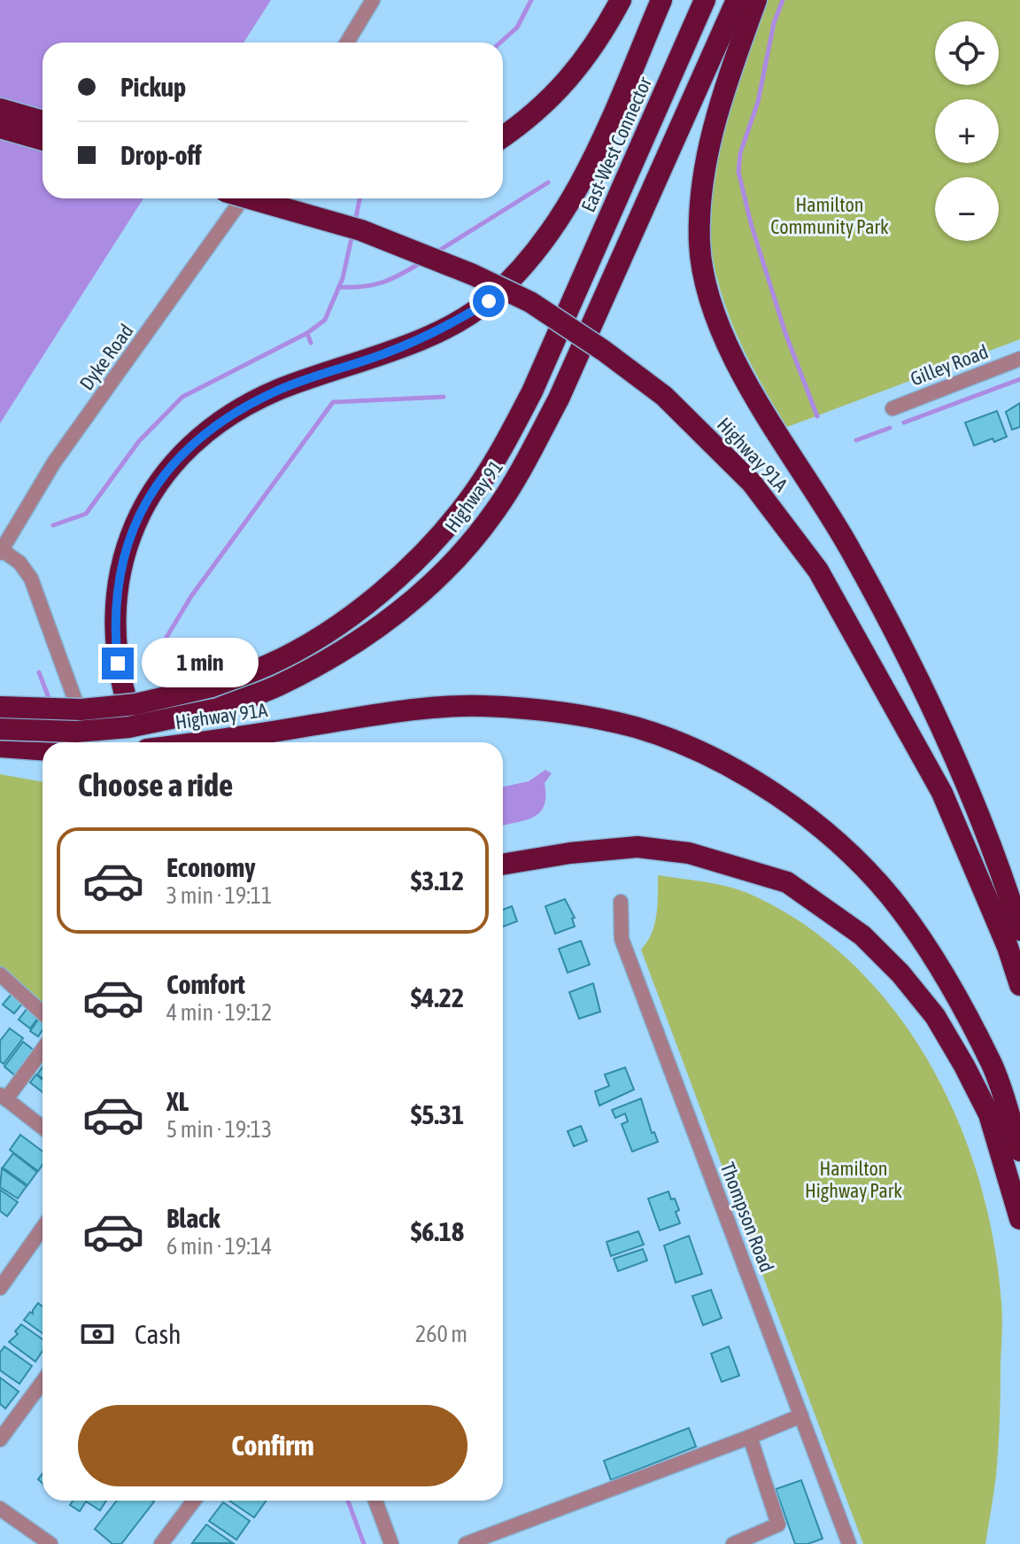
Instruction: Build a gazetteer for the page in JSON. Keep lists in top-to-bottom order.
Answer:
{
  "streets": {
    "highway": ["East-West Connector", "Highway 91A", "Highway 91"],
    "street": ["Dyke Road", "Gilley Road", "Thompson Road"]
  },
  "crossings": [
    ["East-West Connector", "Highway 91"]
  ],
  "parks": ["Hamilton Community Park", "Hamilton Highway Park"],
  "page": {
    "map_buttons": ["+", "−"],
    "banner": ["Pickup", "Drop-off"],
    "bubble": "1 min",
    "heading": "Choose a ride",
    "list": [
      {
        "name": "Economy",
        "note": "3 min · 19:11",
        "value": "$3.12"
      },
      {
        "name": "Comfort",
        "note": "4 min · 19:12",
        "value": "$4.22"
      },
      {
        "name": "XL",
        "note": "5 min · 19:13",
        "value": "$5.31"
      },
      {
        "name": "Black",
        "note": "6 min · 19:14",
        "value": "$6.18"
      }
    ],
    "pay": ["Cash", "260 m"],
    "buttons": "Confirm"
  }
}
